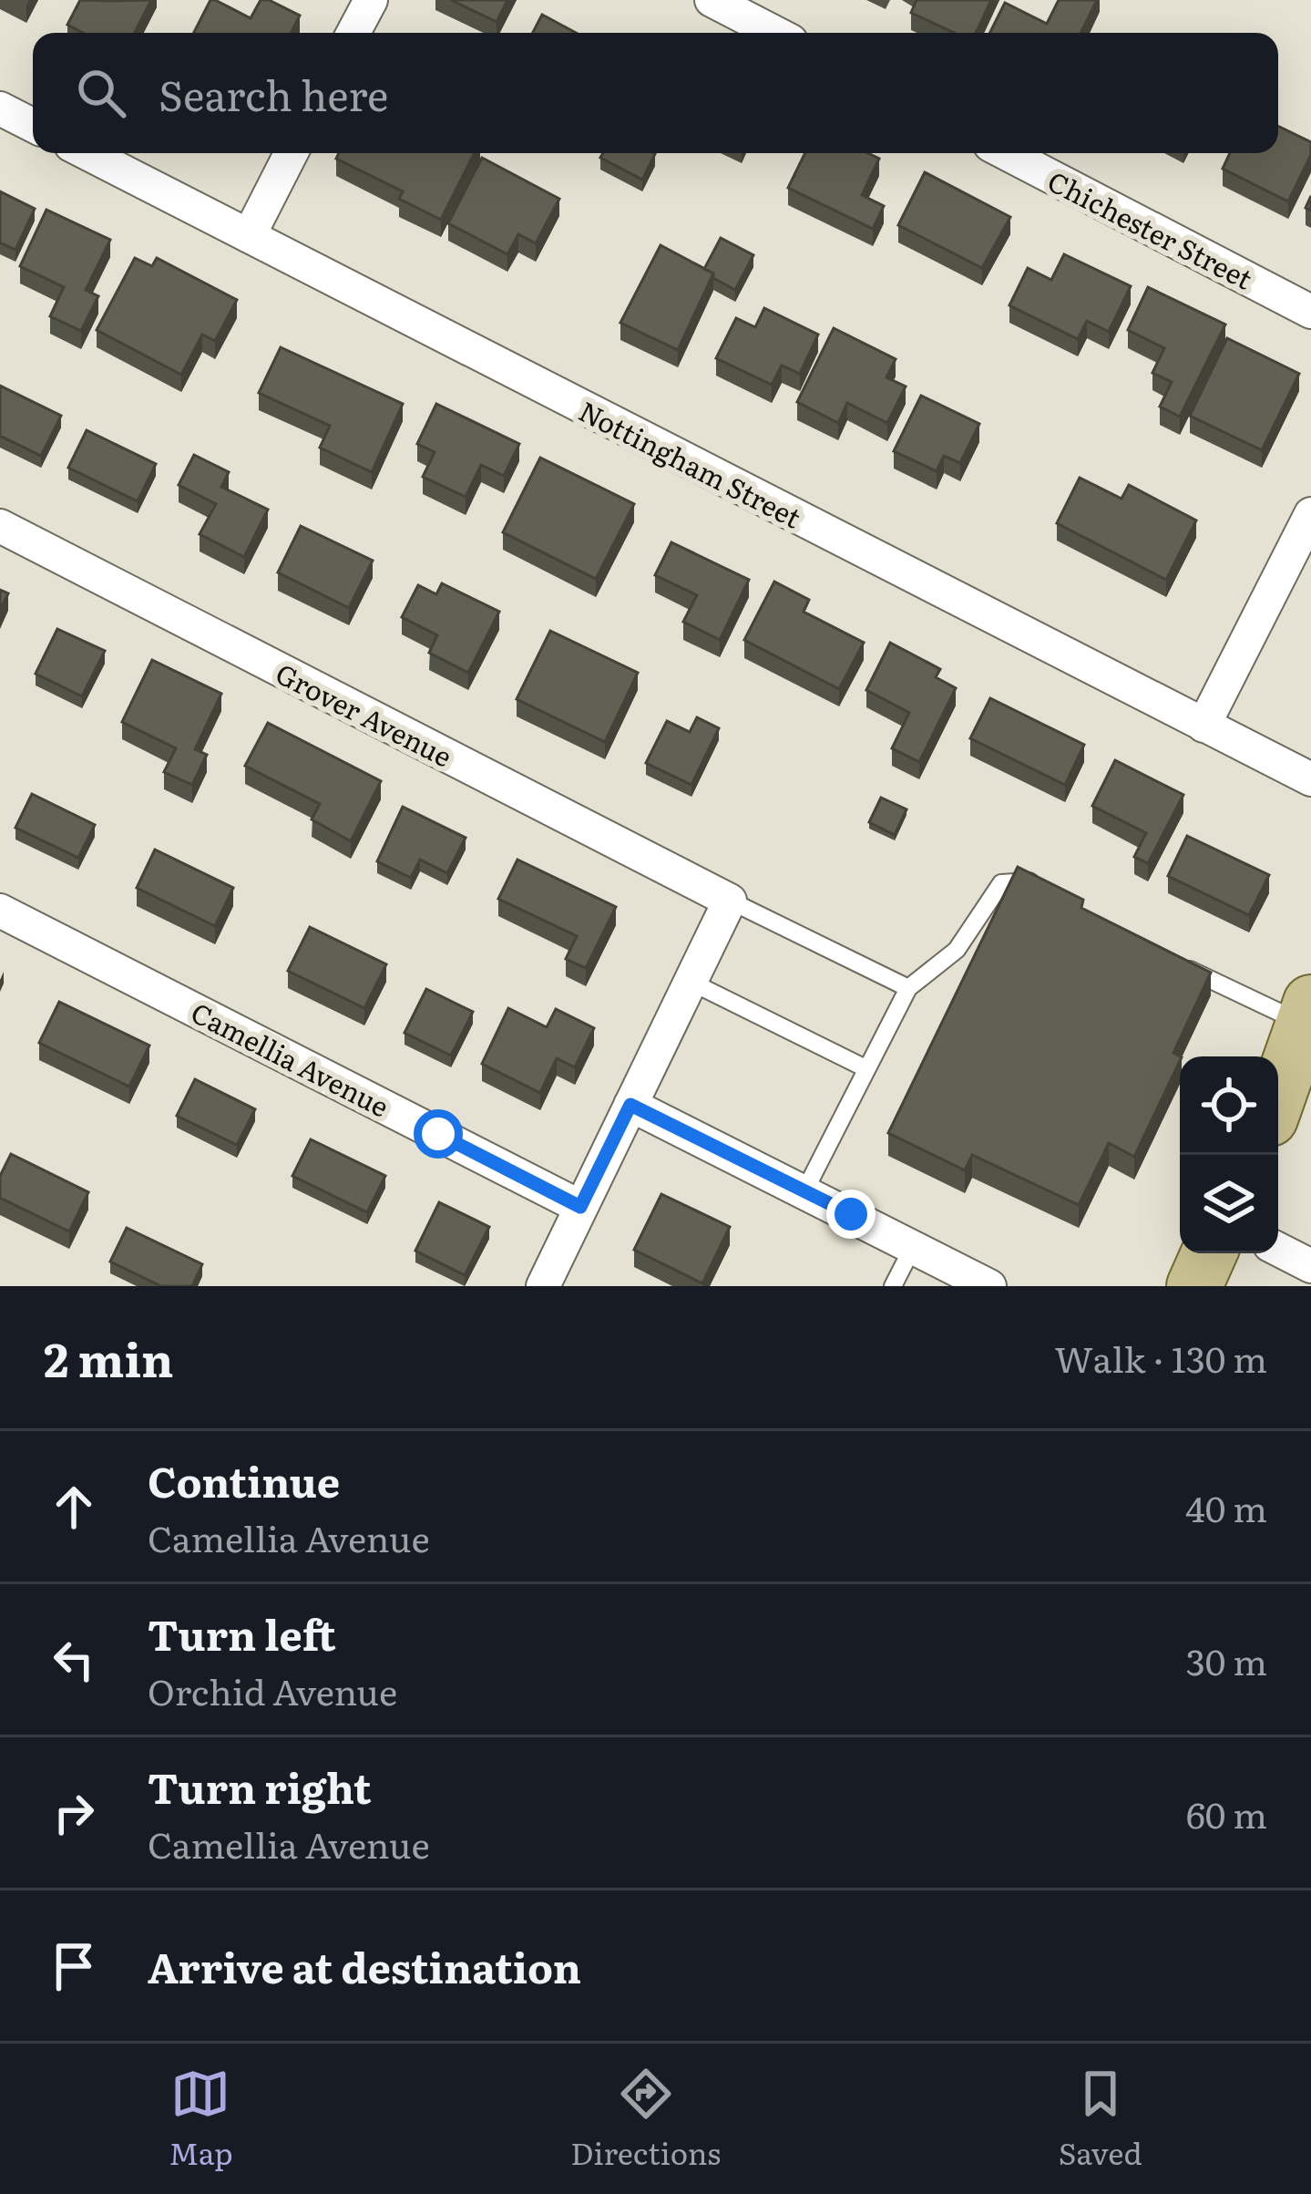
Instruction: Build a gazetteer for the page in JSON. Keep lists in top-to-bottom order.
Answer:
{
  "streets": {
    "street": [
      "Chichester Street",
      "Nottingham Street",
      "Grover Avenue",
      "Camellia Avenue"
    ]
  },
  "page": {
    "search": "Search here",
    "heading": ["2 min", "Walk · 130 m"],
    "list": [
      ["Continue", "Camellia Avenue", "40 m"],
      ["Turn left", "Orchid Avenue", "30 m"],
      ["Turn right", "Camellia Avenue", "60 m"],
      "Arrive at destination"
    ],
    "nav": ["Map", "Directions", "Saved"]
  }
}
